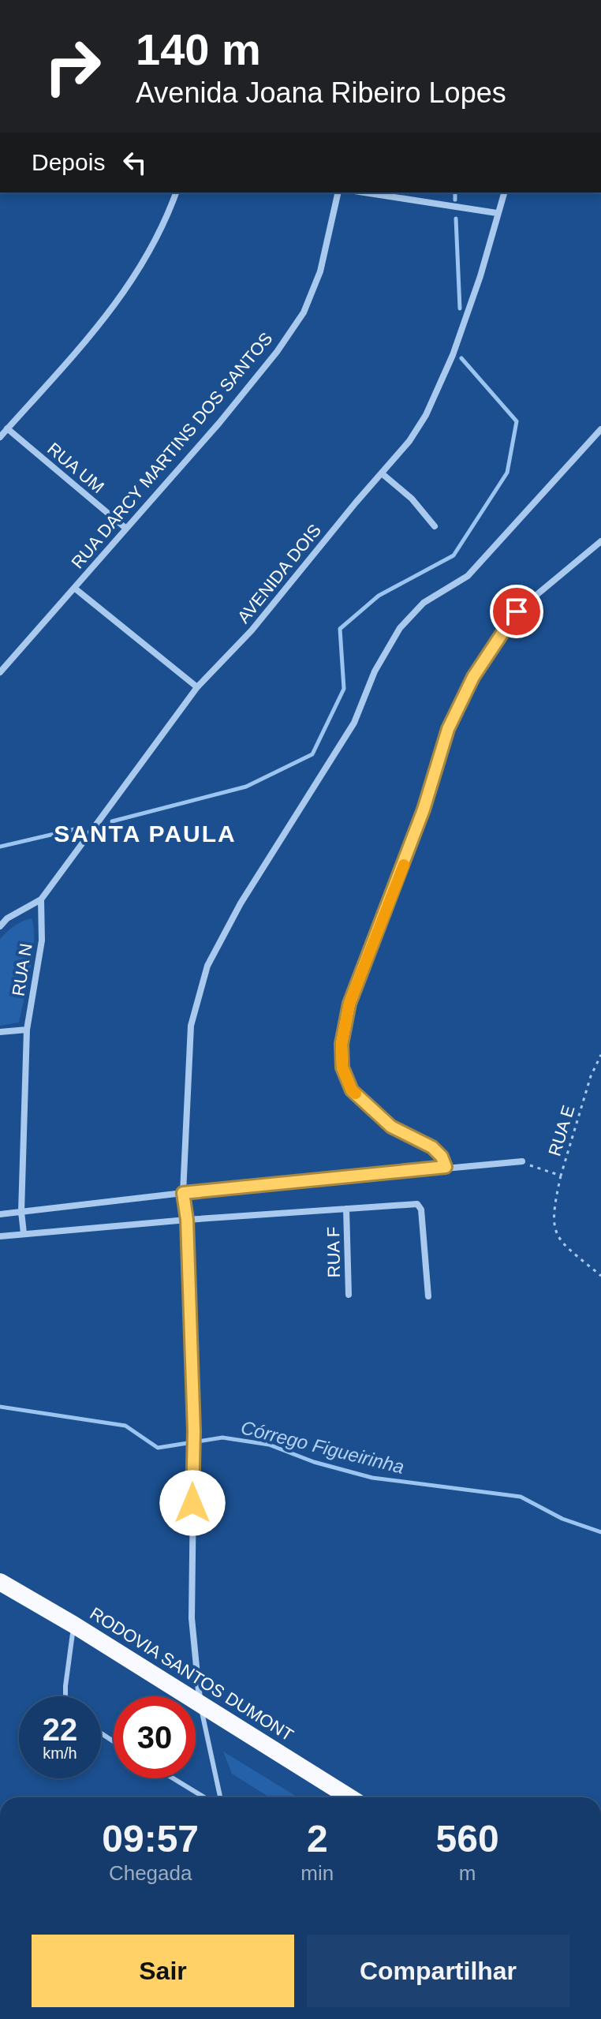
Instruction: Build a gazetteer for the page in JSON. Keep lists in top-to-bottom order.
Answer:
{
  "streets": {
    "highway": ["RODOVIA SANTOS DUMONT"],
    "street": [
      "RUA DARCY MARTINS DOS SANTOS",
      "RUA UM",
      "AVENIDA DOIS",
      "RUA N",
      "RUA F"
    ],
    "path": ["RUA E"]
  },
  "crossings": [
    ["RUA DARCY MARTINS DOS SANTOS", "RUA UM"],
    ["AVENIDA DOIS", "RUA N"]
  ],
  "districts": ["SANTA PAULA"],
  "water": ["Córrego Figueirinha"],
  "page": {
    "turn": ["140 m", "Avenida Joana Ribeiro Lopes"],
    "then": "Depois",
    "speed": "22 km/h",
    "limit": "30",
    "eta": [
      "09:57",
      "Chegada",
      "2",
      "min",
      "560",
      "m"
    ],
    "buttons": ["Sair", "Compartilhar"]
  }
}
